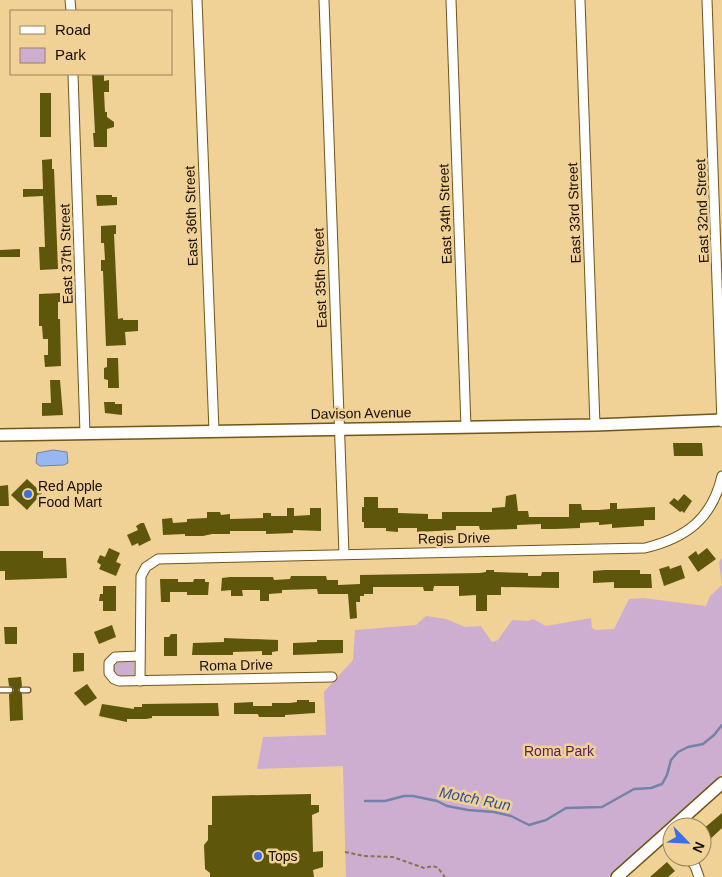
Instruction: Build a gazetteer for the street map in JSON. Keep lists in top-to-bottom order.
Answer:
{
  "streets": {
    "street": [
      "East 32nd Street",
      "East 33rd Street",
      "East 34th Street",
      "East 36th Street",
      "East 37th Street",
      "East 35th Street",
      "Davison Avenue",
      "Regis Drive",
      "Roma Drive"
    ]
  },
  "crossings": [
    ["East 32nd Street", "Davison Avenue"],
    ["East 33rd Street", "Davison Avenue"],
    ["East 34th Street", "Davison Avenue"],
    ["East 36th Street", "Davison Avenue"],
    ["East 37th Street", "Davison Avenue"],
    ["East 35th Street", "Davison Avenue"],
    ["East 35th Street", "Regis Drive"]
  ],
  "water": ["Motch Run"],
  "parks": ["Roma Park"],
  "places": ["Red Apple Food Mart", "Tops"],
  "legend": ["Road", "Park"],
  "north": "bottom right"
}
